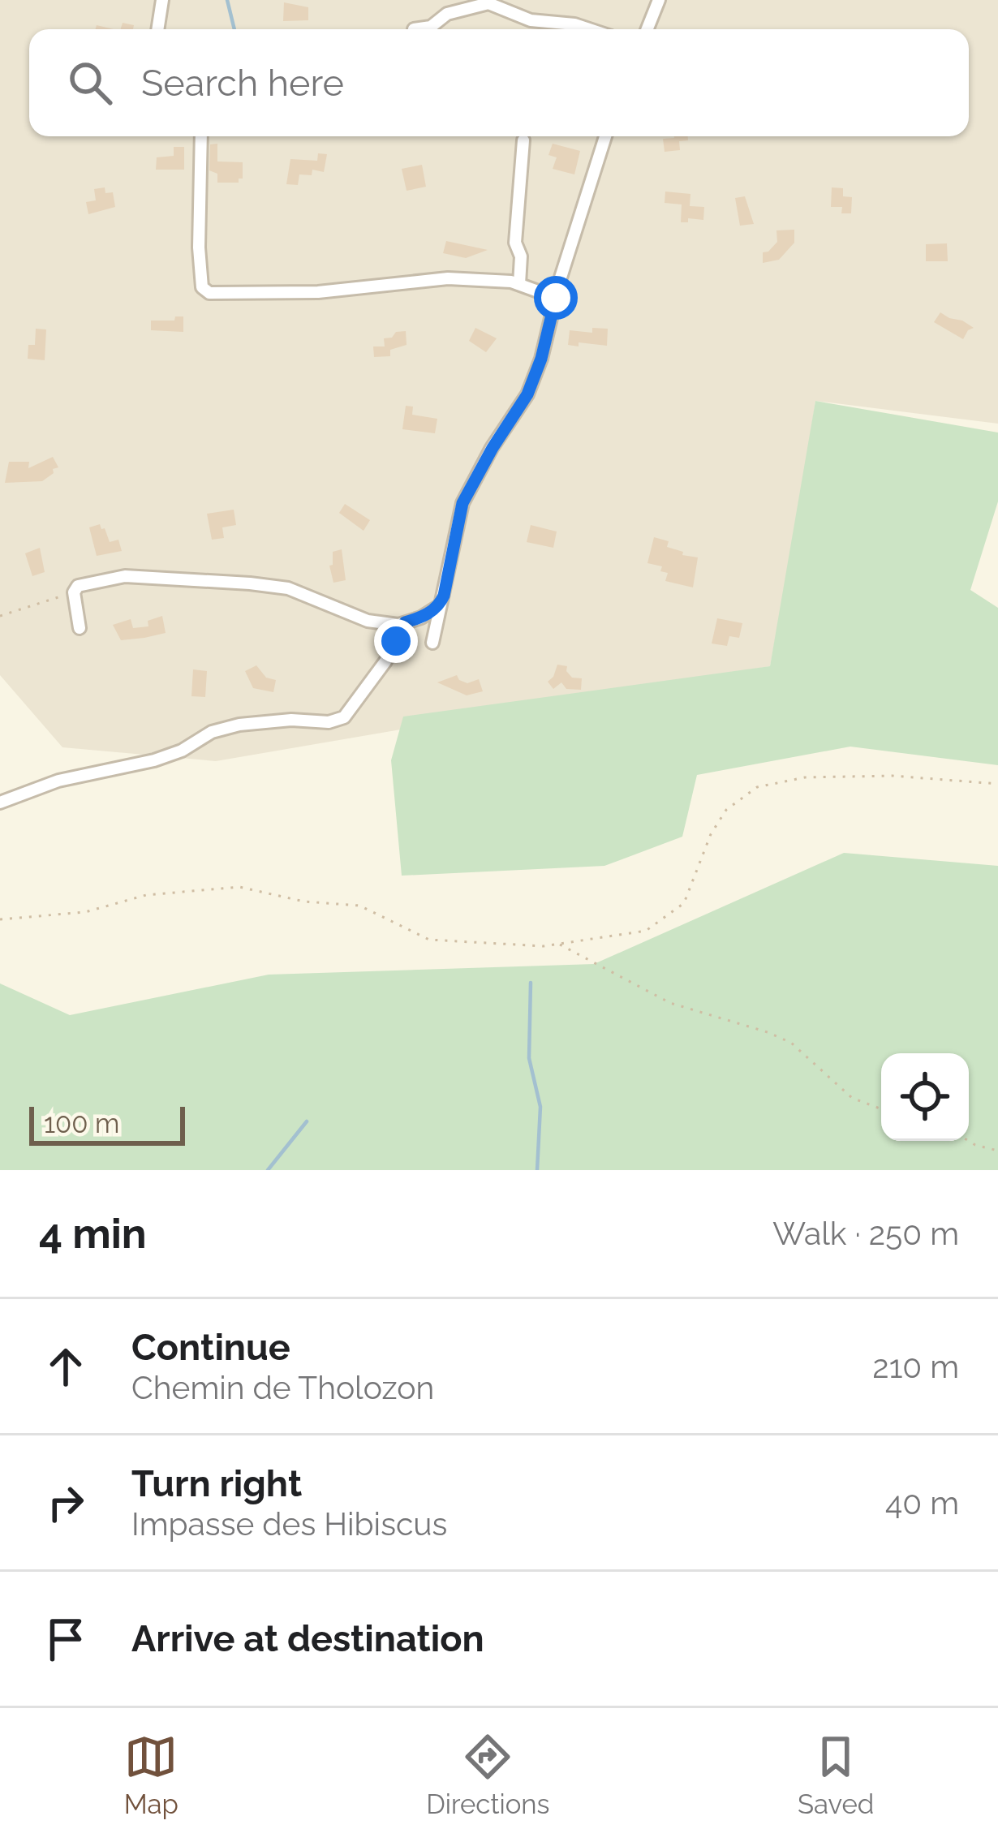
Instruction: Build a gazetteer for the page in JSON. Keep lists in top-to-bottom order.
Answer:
{
  "scale_bar": "100 m",
  "page": {
    "search": "Search here",
    "scale": "100 m",
    "heading": ["4 min", "Walk · 250 m"],
    "list": [
      ["Continue", "Chemin de Tholozon", "210 m"],
      ["Turn right", "Impasse des Hibiscus", "40 m"],
      "Arrive at destination"
    ],
    "nav": ["Map", "Directions", "Saved"]
  }
}
